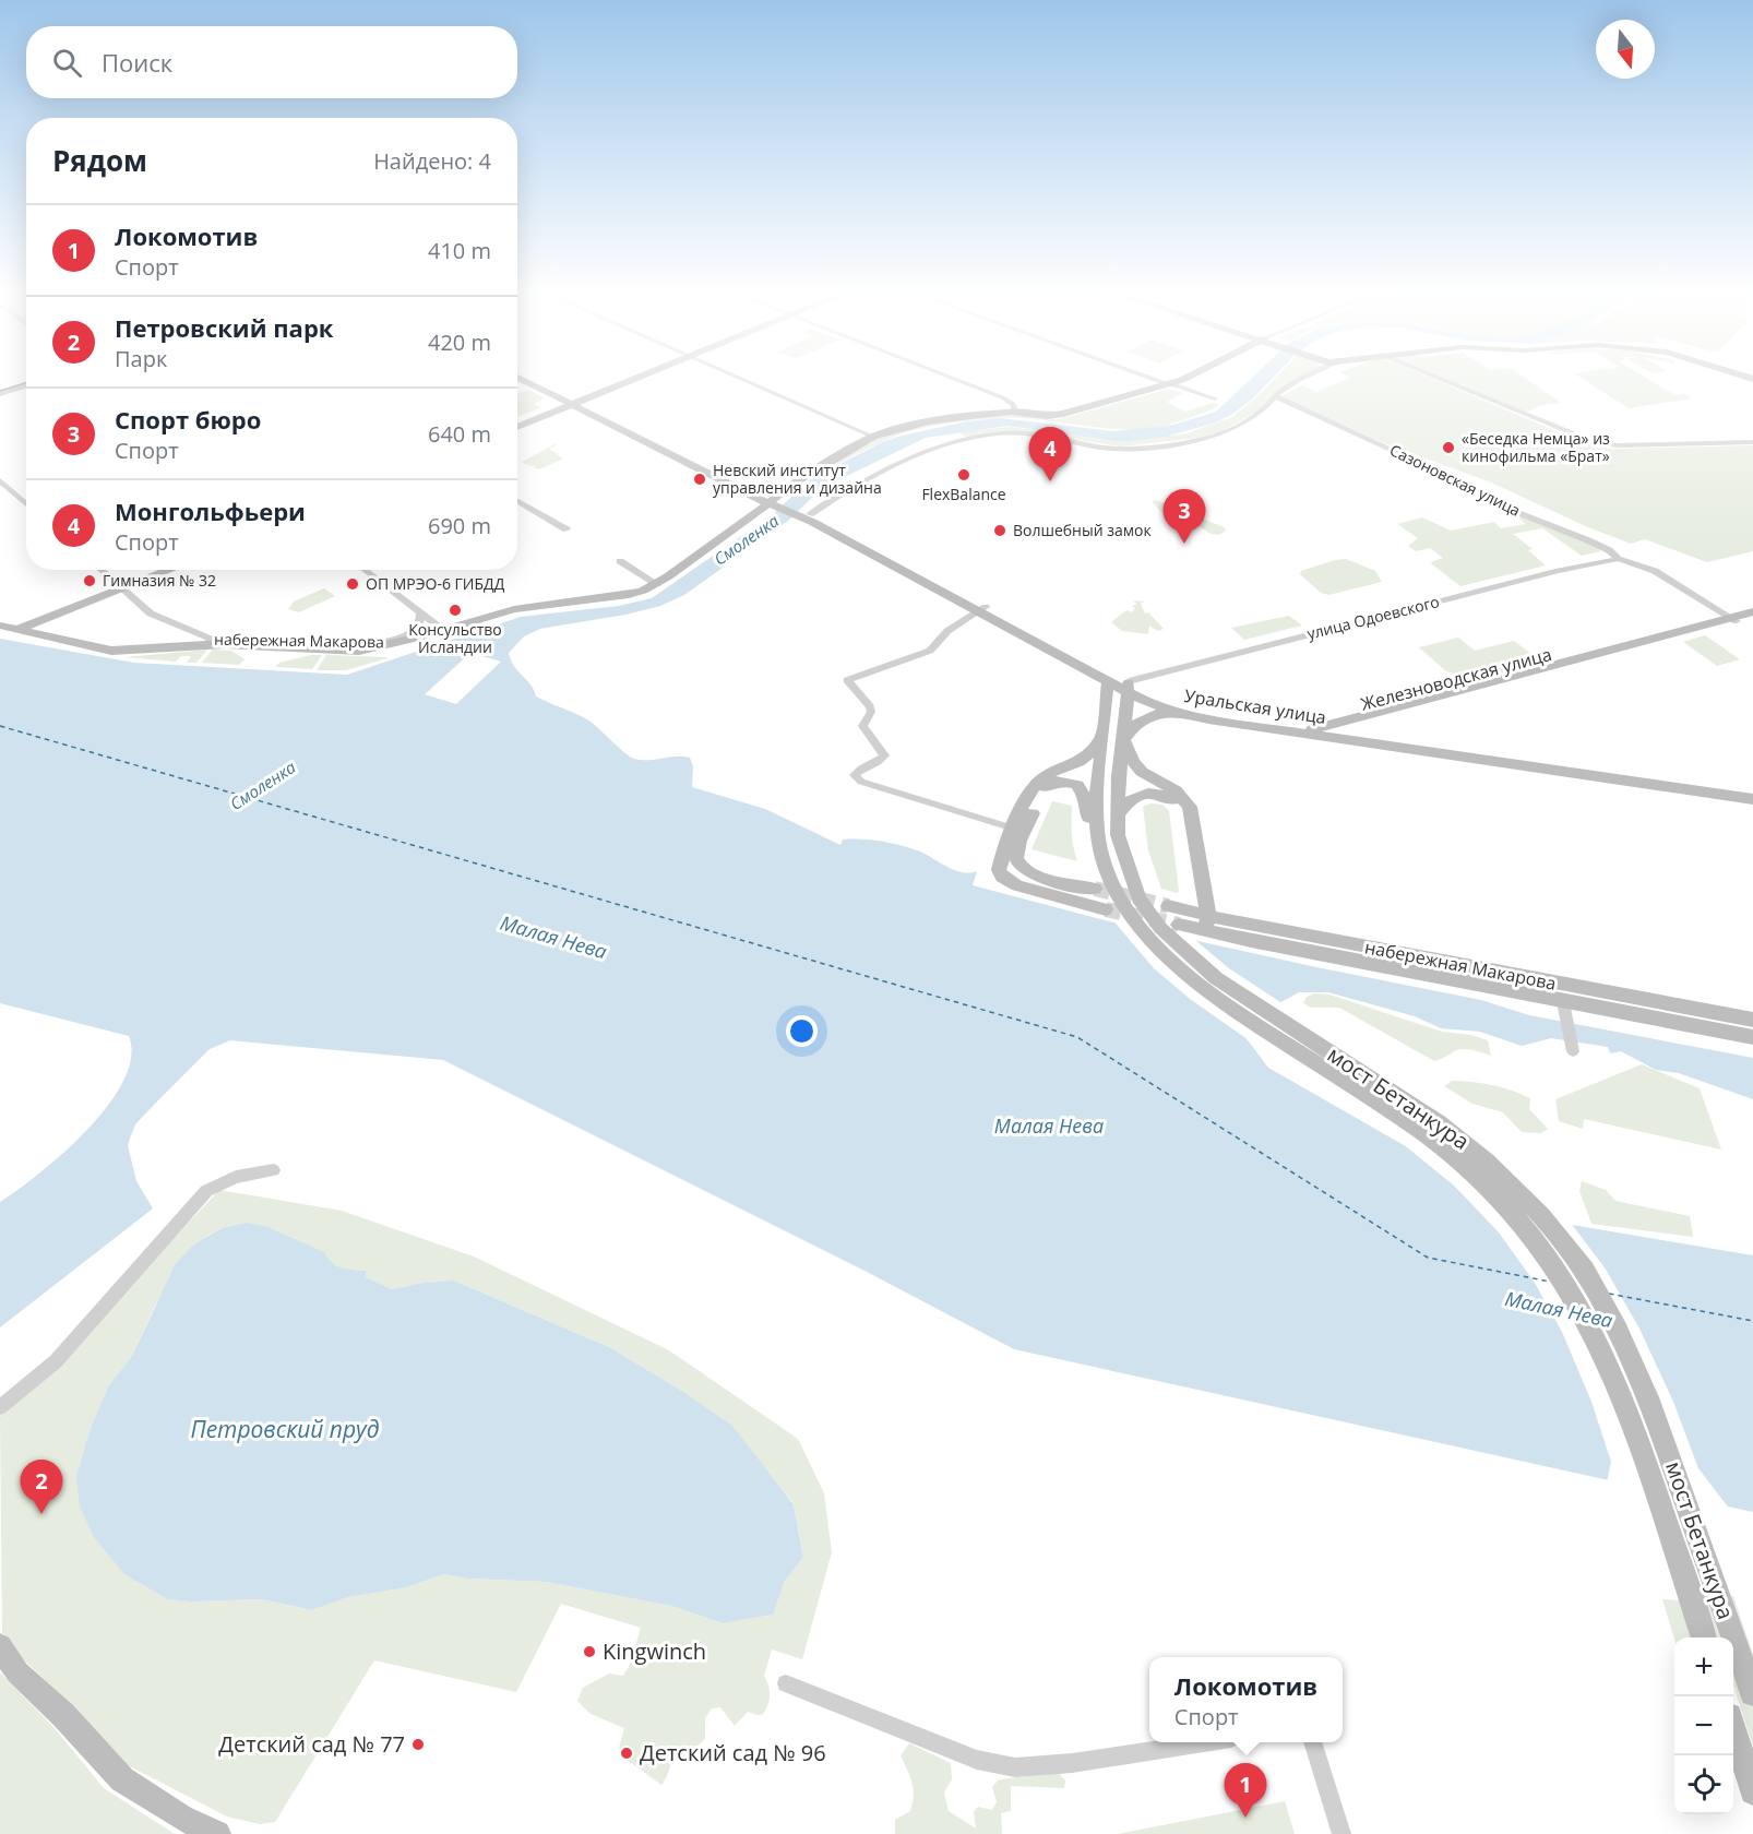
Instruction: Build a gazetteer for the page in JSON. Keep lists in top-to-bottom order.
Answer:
{
  "streets": {
    "main road": [
      "набережная Макарова",
      "Железноводская улица",
      "Уральская улица",
      "мост Бетанкура"
    ],
    "street": ["Сазоновская улица", "улица Одоевского"]
  },
  "crossings": [
    ["Сазоновская улица", "улица Одоевского"],
    ["Сазоновская улица", "Железноводская улица"],
    ["улица Одоевского", "Уральская улица"],
    ["Железноводская улица", "Уральская улица"]
  ],
  "water": ["Смоленка", "Малая Нева", "Петровский пруд"],
  "places": [
    "«Беседка Немца» из кинофильма «Брат»",
    "FlexBalance",
    "Невский институт управления и дизайна",
    "Волшебный замок",
    "Гимназия № 32",
    "ОП МРЭО-6 ГИБДД",
    "Консульство Исландии",
    "Kingwinch",
    "Детский сад № 77",
    "Детский сад № 96"
  ],
  "north": "bottom",
  "page": {
    "search": "Поиск",
    "heading": ["Рядом", "Найдено: 4"],
    "list": [
      {
        "mark": "1",
        "name": "Локомотив",
        "note": "Спорт",
        "value": "410 m"
      },
      {
        "mark": "2",
        "name": "Петровский парк",
        "note": "Парк",
        "value": "420 m"
      },
      {
        "mark": "3",
        "name": "Спорт бюро",
        "note": "Спорт",
        "value": "640 m"
      },
      {
        "mark": "4",
        "name": "Монгольфьери",
        "note": "Спорт",
        "value": "690 m"
      }
    ],
    "pins": [
      "4",
      "3",
      "2",
      "1"
    ],
    "map_buttons": ["+", "−"],
    "popup": ["Локомотив", "Спорт"]
  }
}
